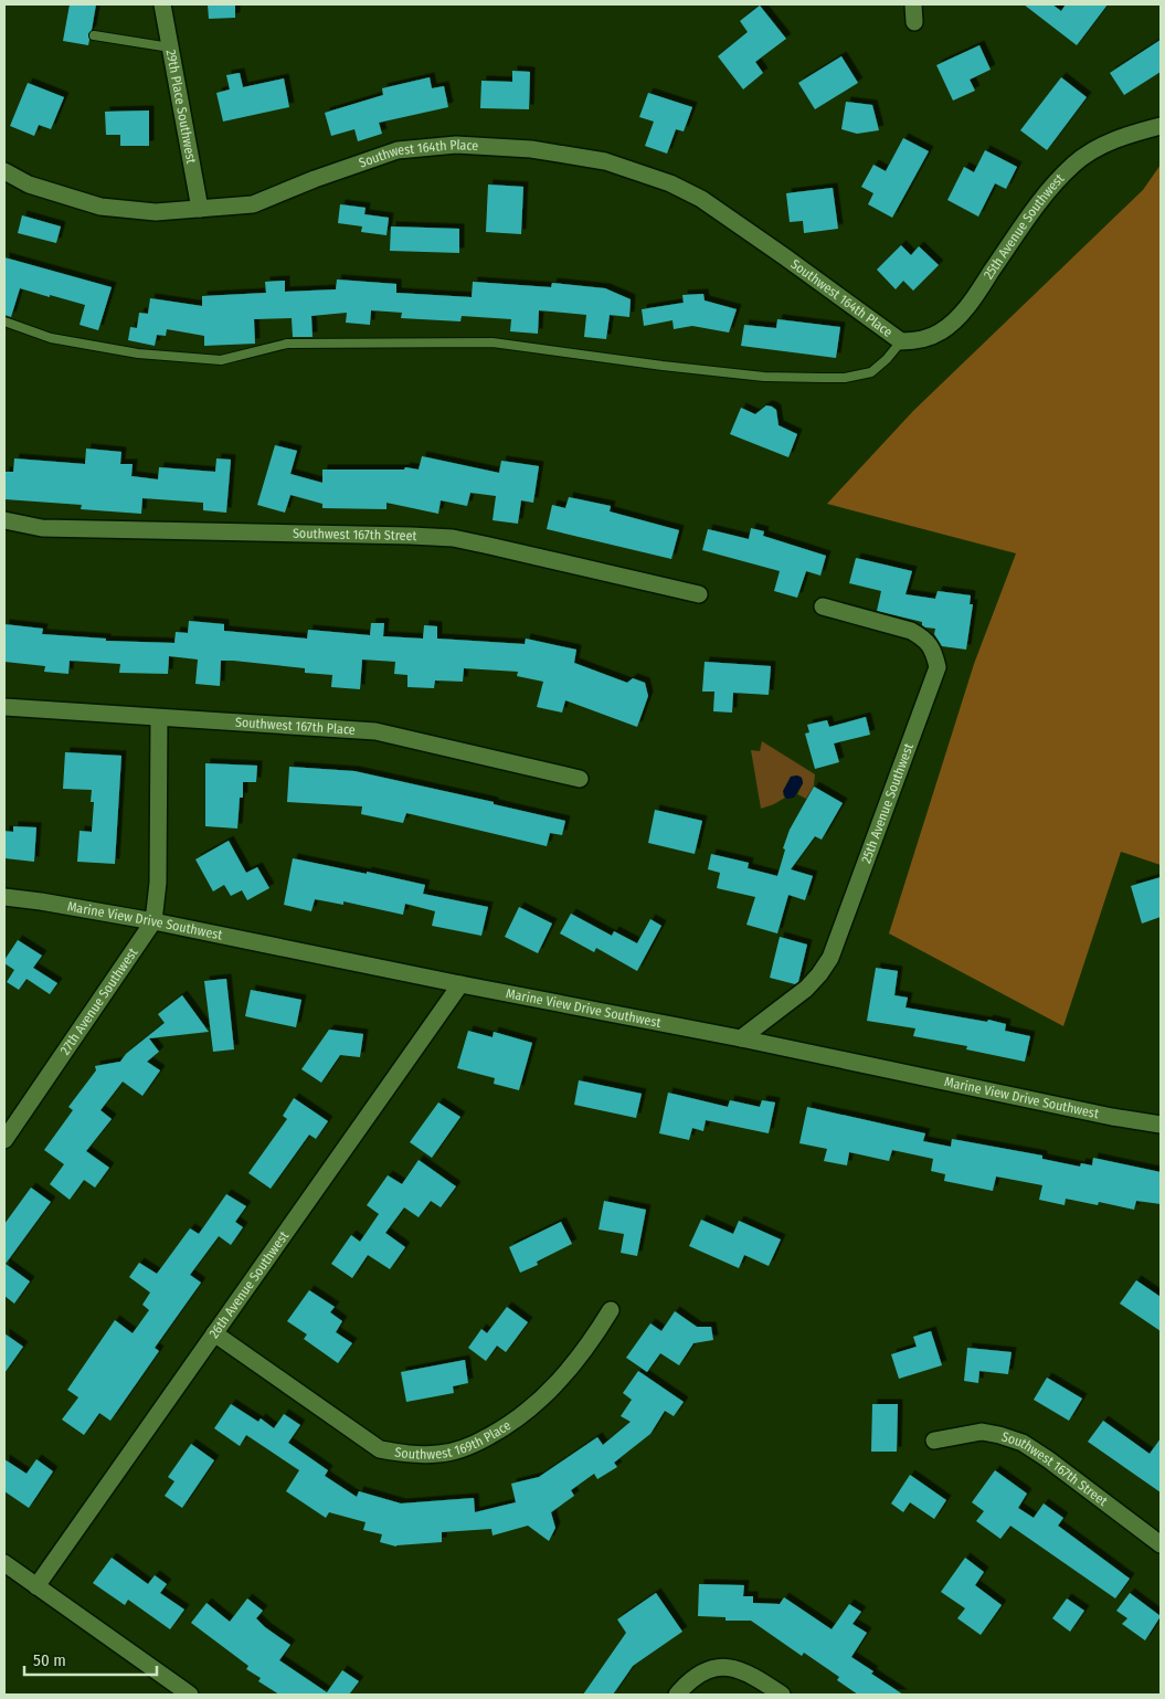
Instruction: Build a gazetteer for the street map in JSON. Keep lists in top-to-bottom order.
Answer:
{
  "streets": {
    "street": [
      "29th Place Southwest",
      "Southwest 164th Place",
      "25th Avenue Southwest",
      "Southwest 167th Street",
      "Southwest 167th Place",
      "Marine View Drive Southwest",
      "27th Avenue Southwest",
      "26th Avenue Southwest",
      "Southwest 169th Place"
    ]
  },
  "crossings": [
    ["29th Place Southwest", "Southwest 164th Place"],
    ["Southwest 164th Place", "25th Avenue Southwest"],
    ["25th Avenue Southwest", "Marine View Drive Southwest"],
    ["Southwest 167th Place", "27th Avenue Southwest"],
    ["Marine View Drive Southwest", "27th Avenue Southwest"],
    ["Marine View Drive Southwest", "26th Avenue Southwest"],
    ["26th Avenue Southwest", "Southwest 169th Place"]
  ],
  "scale_bar": "50 m"
}
